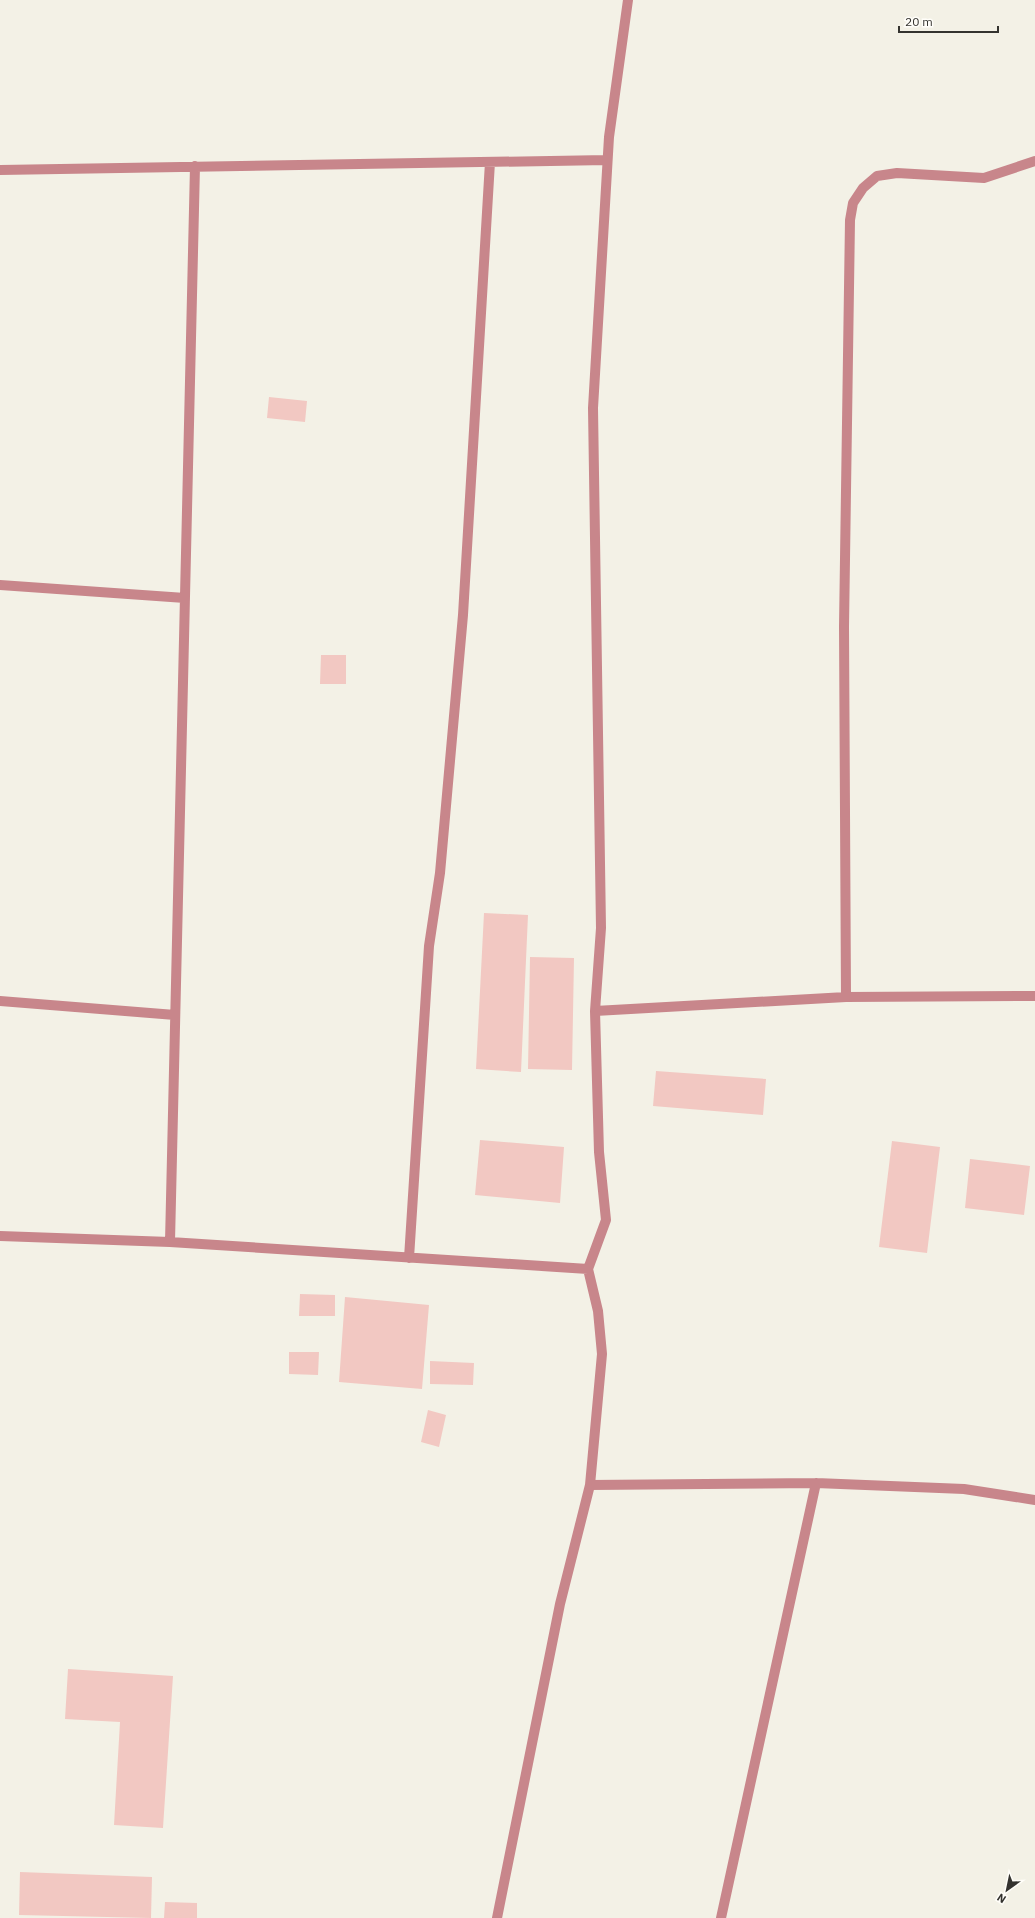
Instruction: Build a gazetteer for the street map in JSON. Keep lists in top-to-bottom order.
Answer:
{
  "scale_bar": "20 m",
  "north": "bottom left"
}
